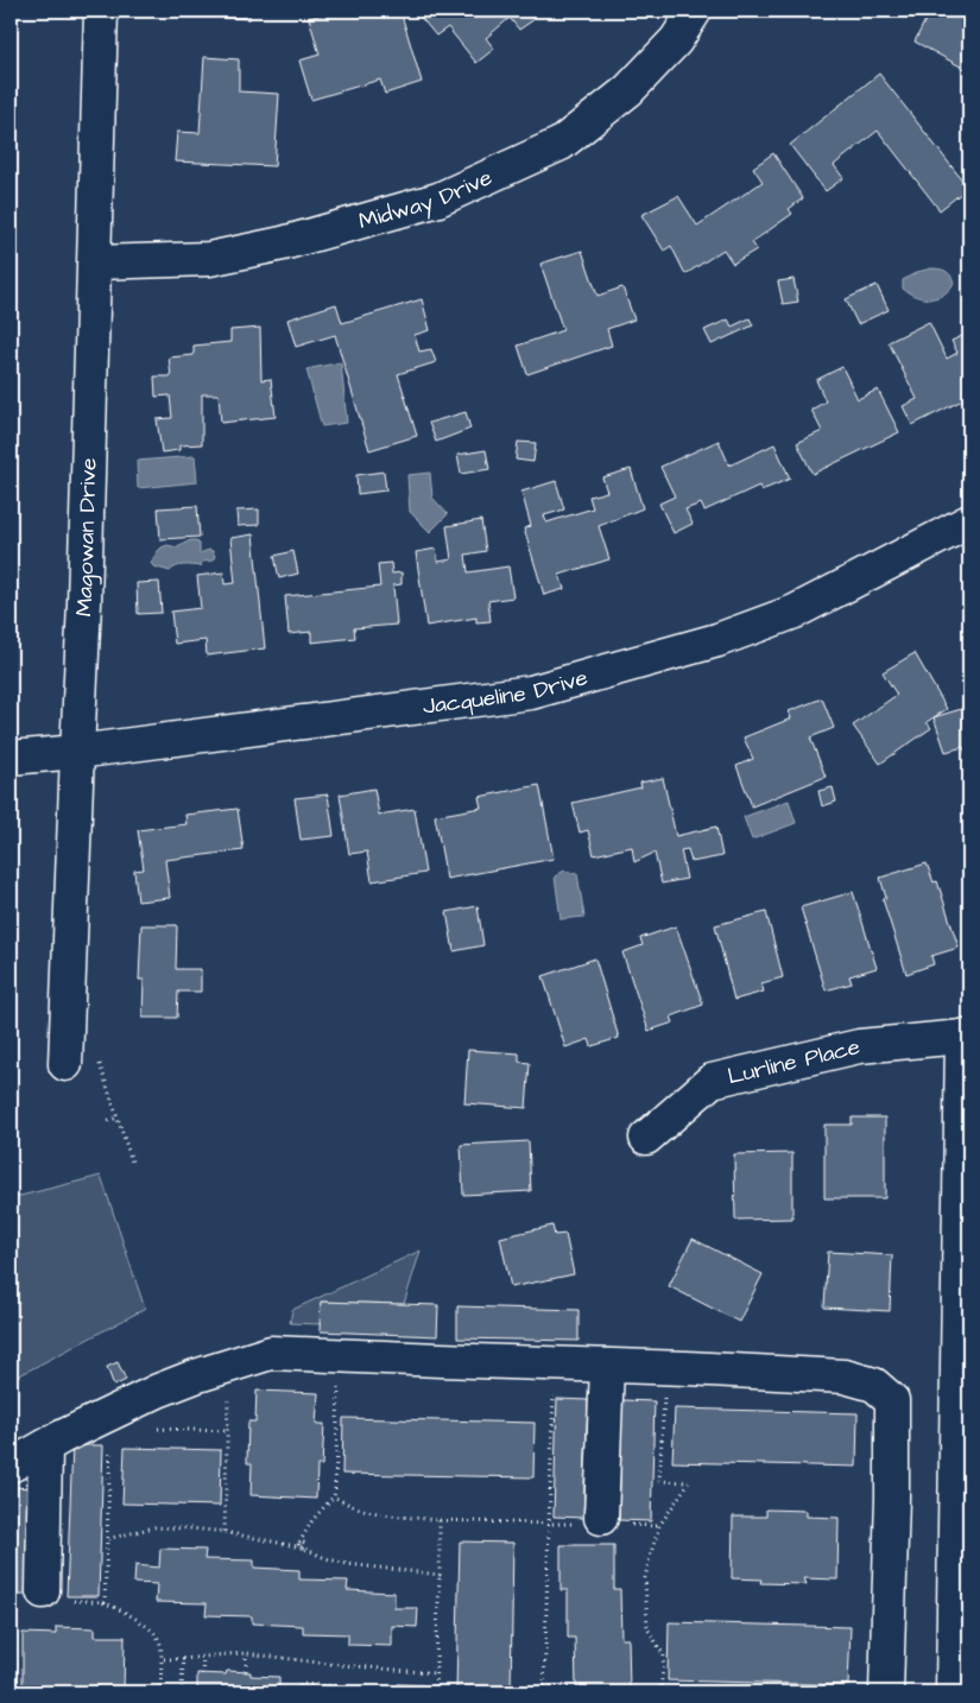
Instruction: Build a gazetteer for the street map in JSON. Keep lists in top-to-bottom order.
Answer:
{
  "streets": {
    "street": [
      "Midway Drive",
      "Magowan Drive",
      "Jacqueline Drive",
      "Lurline Place"
    ]
  },
  "crossings": [
    ["Midway Drive", "Magowan Drive"],
    ["Magowan Drive", "Jacqueline Drive"]
  ]
}
